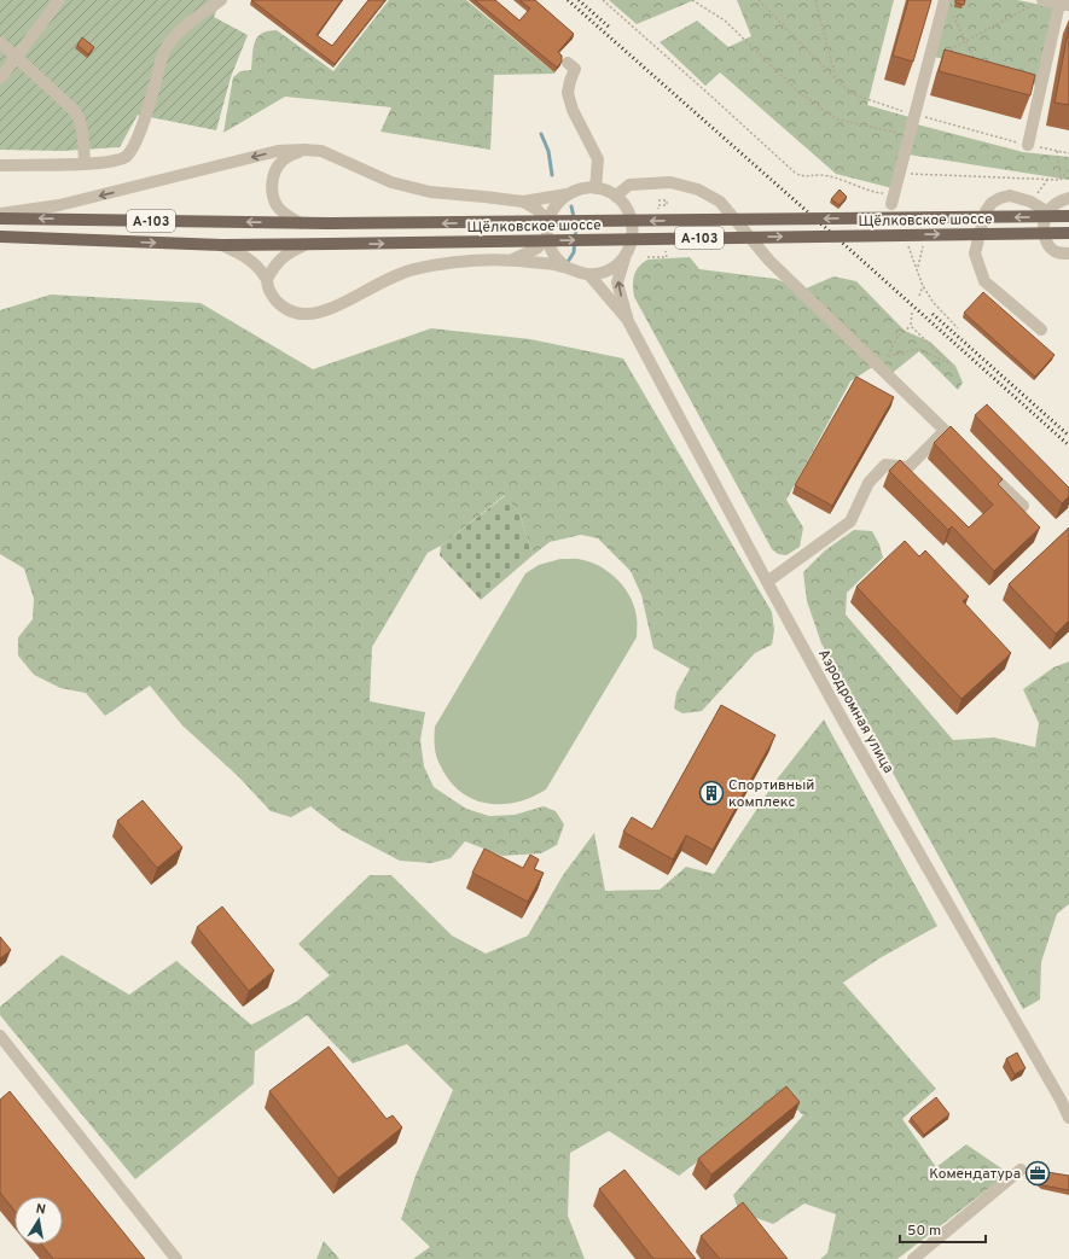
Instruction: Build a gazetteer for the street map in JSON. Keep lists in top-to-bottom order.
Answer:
{
  "streets": {
    "main road": ["Щёлковское шоссе", "А-103"],
    "street": ["Аэродромная улица"]
  },
  "places": {
    "building": ["Спортивный комплекс"],
    "office": ["Комендатура"]
  },
  "scale_bar": "50 m",
  "north": "top"
}
